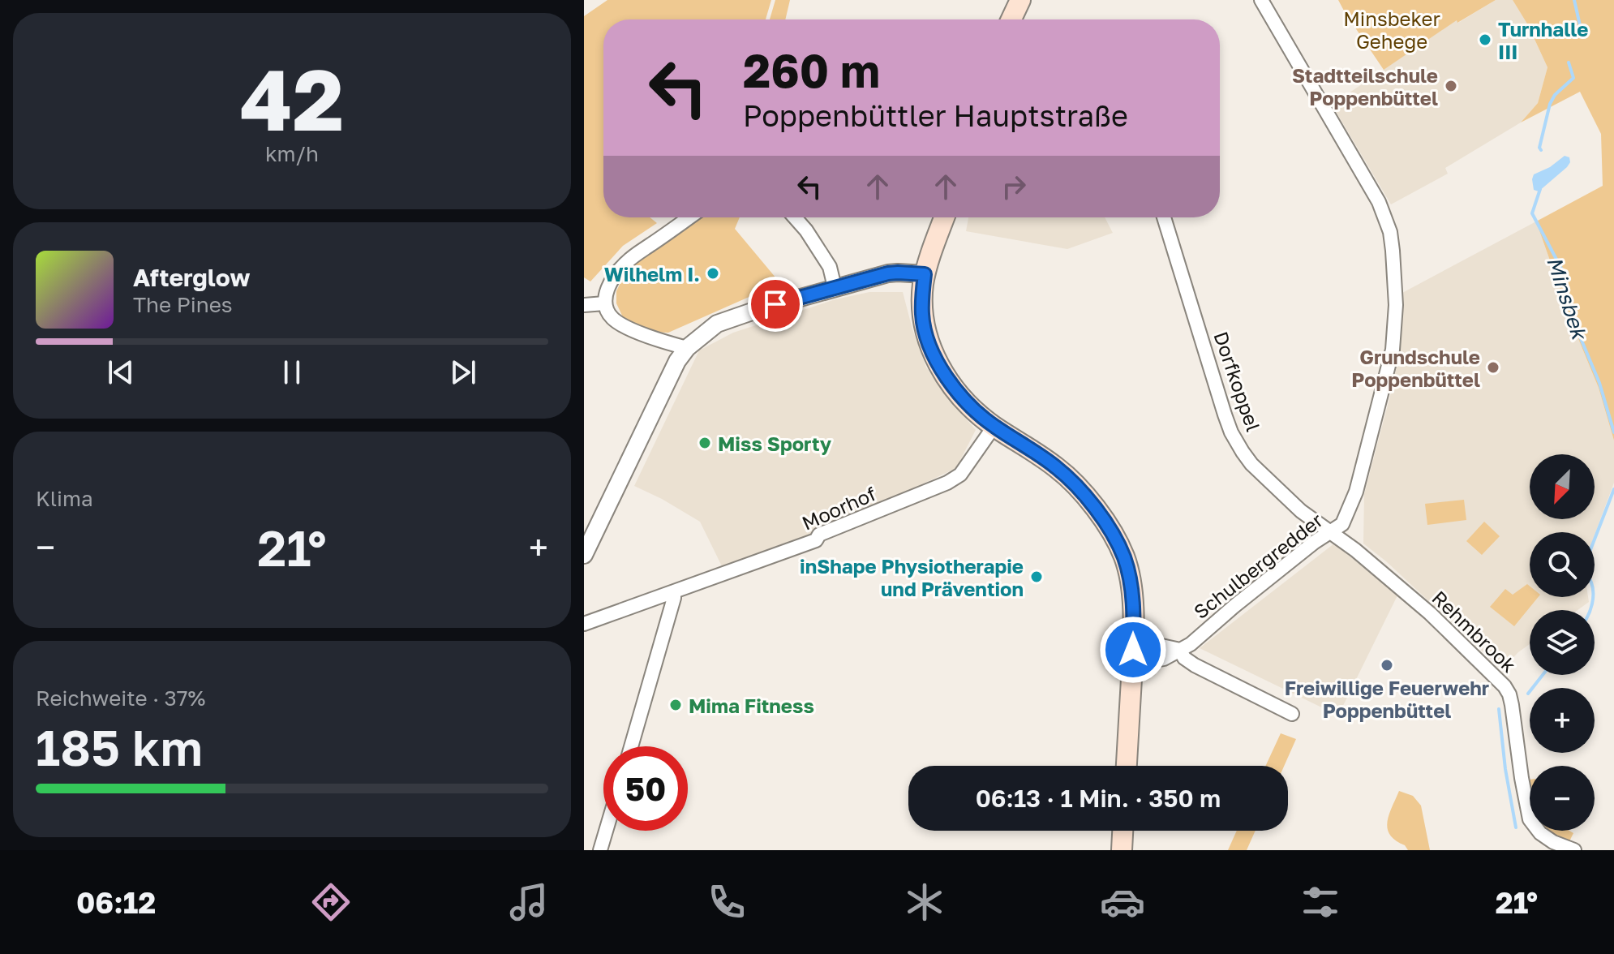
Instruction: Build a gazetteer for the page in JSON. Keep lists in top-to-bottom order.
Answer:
{
  "streets": {
    "street": [
      "Dorfkoppel",
      "Moorhof",
      "Schulbergredder",
      "Rehmbrook"
    ]
  },
  "crossings": [
    ["Dorfkoppel", "Schulbergredder"],
    ["Dorfkoppel", "Rehmbrook"],
    ["Schulbergredder", "Rehmbrook"]
  ],
  "water": ["Minsbek"],
  "parks": ["Minsbeker Gehege"],
  "places": [
    "Turnhalle III",
    "Stadtteilschule Poppenbüttel",
    "Wilhelm I.",
    "Grundschule Poppenbüttel",
    "Miss Sporty",
    "inShape Physiotherapie und Prävention",
    "Freiwillige Feuerwehr Poppenbüttel",
    "Mima Fitness"
  ],
  "north": "bottom left",
  "page": {
    "tile": [
      ["42", "km/h"],
      "Klima",
      ["Reichweite · 37%", "185 km"]
    ],
    "turn": ["260 m", "Poppenbüttler Hauptstraße"],
    "song": ["Afterglow", "The Pines"],
    "map_buttons": ["+", "−"],
    "heat": ["−", "21°", "+"],
    "limit": "50",
    "trip": "06:13 · 1 Min. · 350 m",
    "tabs": ["06:12", "21°"]
  }
}
